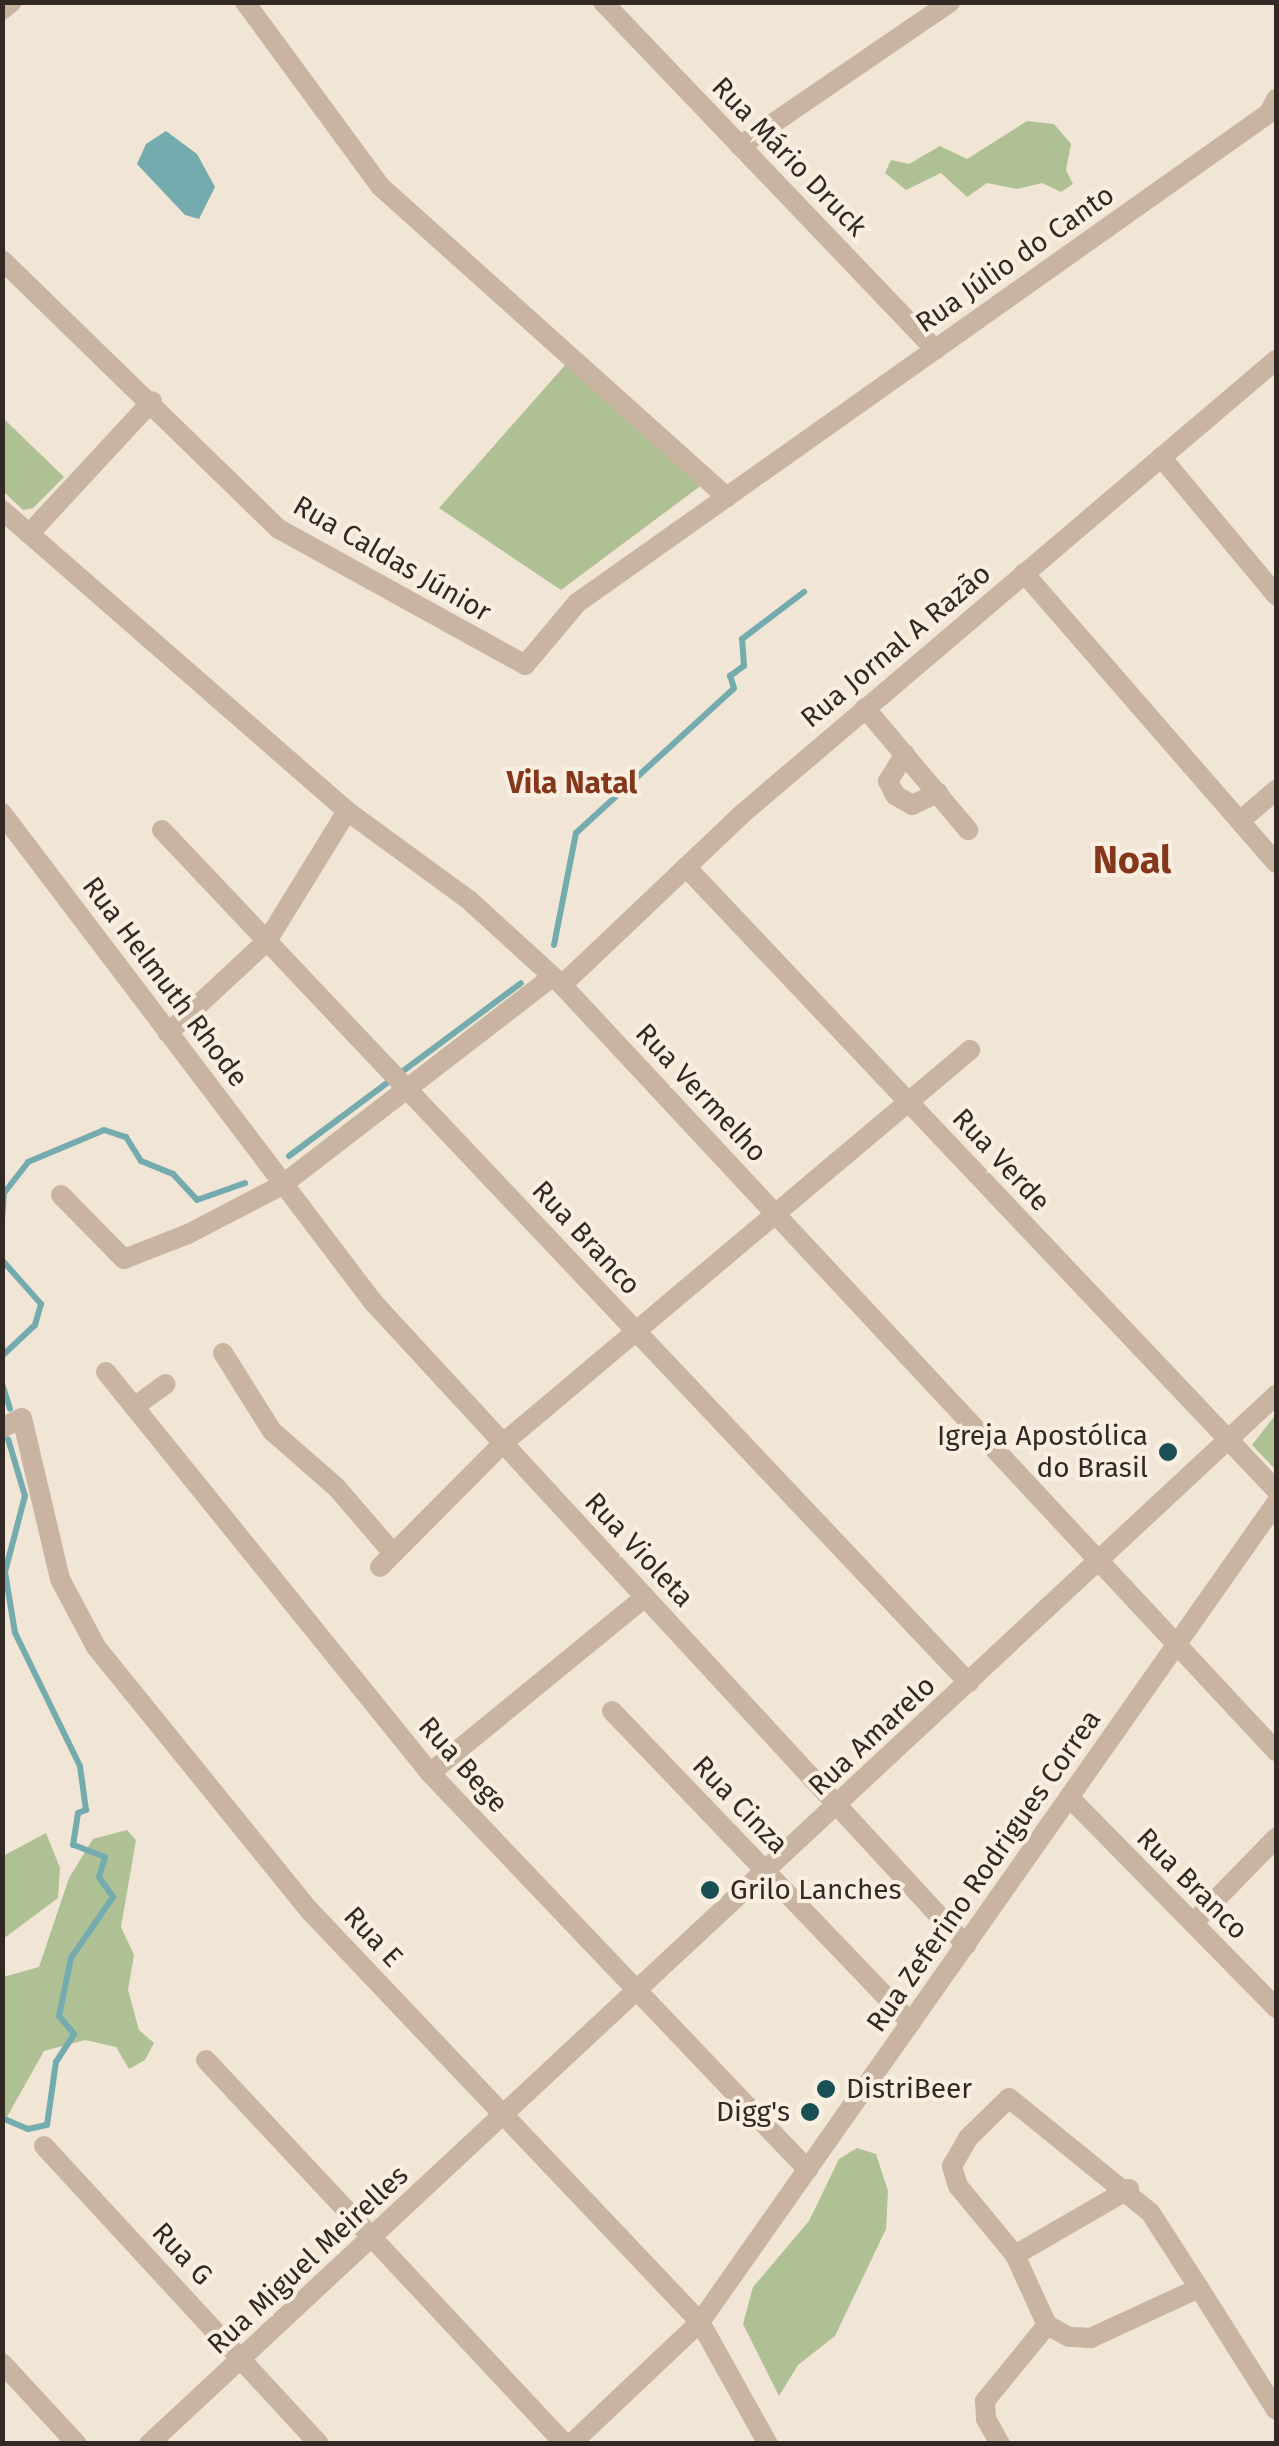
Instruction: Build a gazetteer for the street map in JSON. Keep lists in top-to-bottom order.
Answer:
{
  "streets": {
    "street": [
      "Rua Mário Druck",
      "Rua Júlio do Canto",
      "Rua Caldas Júnior",
      "Rua Jornal A Razão",
      "Rua Helmuth Rhode",
      "Rua Vermelho",
      "Rua Verde",
      "Rua Branco",
      "Rua Violeta",
      "Rua Amarelo",
      "Rua Bege",
      "Rua Cinza",
      "Rua Zeferino Rodrigues Correa",
      "Rua E",
      "Rua G",
      "Rua Miguel Meirelles"
    ]
  },
  "crossings": [
    ["Rua Mário Druck", "Rua Júlio do Canto"],
    ["Rua Júlio do Canto", "Rua Caldas Júnior"],
    ["Rua Jornal A Razão", "Rua Helmuth Rhode"],
    ["Rua Jornal A Razão", "Rua Vermelho"],
    ["Rua Jornal A Razão", "Rua Verde"],
    ["Rua Jornal A Razão", "Rua Branco"],
    ["Rua Jornal A Razão", "Rua Violeta"],
    ["Rua Helmuth Rhode", "Rua Violeta"],
    ["Rua Vermelho", "Rua Amarelo"],
    ["Rua Vermelho", "Rua Zeferino Rodrigues Correa"],
    ["Rua Verde", "Rua Amarelo"],
    ["Rua Branco", "Rua Amarelo"],
    ["Rua Branco", "Rua Zeferino Rodrigues Correa"],
    ["Rua Violeta", "Rua Amarelo"],
    ["Rua Violeta", "Rua Zeferino Rodrigues Correa"],
    ["Rua Amarelo", "Rua Bege"],
    ["Rua Amarelo", "Rua Cinza"],
    ["Rua Amarelo", "Rua E"],
    ["Rua Amarelo", "Rua Miguel Meirelles"],
    ["Rua Bege", "Rua Zeferino Rodrigues Correa"],
    ["Rua Cinza", "Rua Zeferino Rodrigues Correa"],
    ["Rua Zeferino Rodrigues Correa", "Rua E"],
    ["Rua E", "Rua Miguel Meirelles"],
    ["Rua G", "Rua Miguel Meirelles"]
  ],
  "districts": ["Vila Natal", "Noal"],
  "places": [
    "Igreja Apostólica do Brasil",
    "Grilo Lanches",
    "DistriBeer",
    "Digg's"
  ]
}
